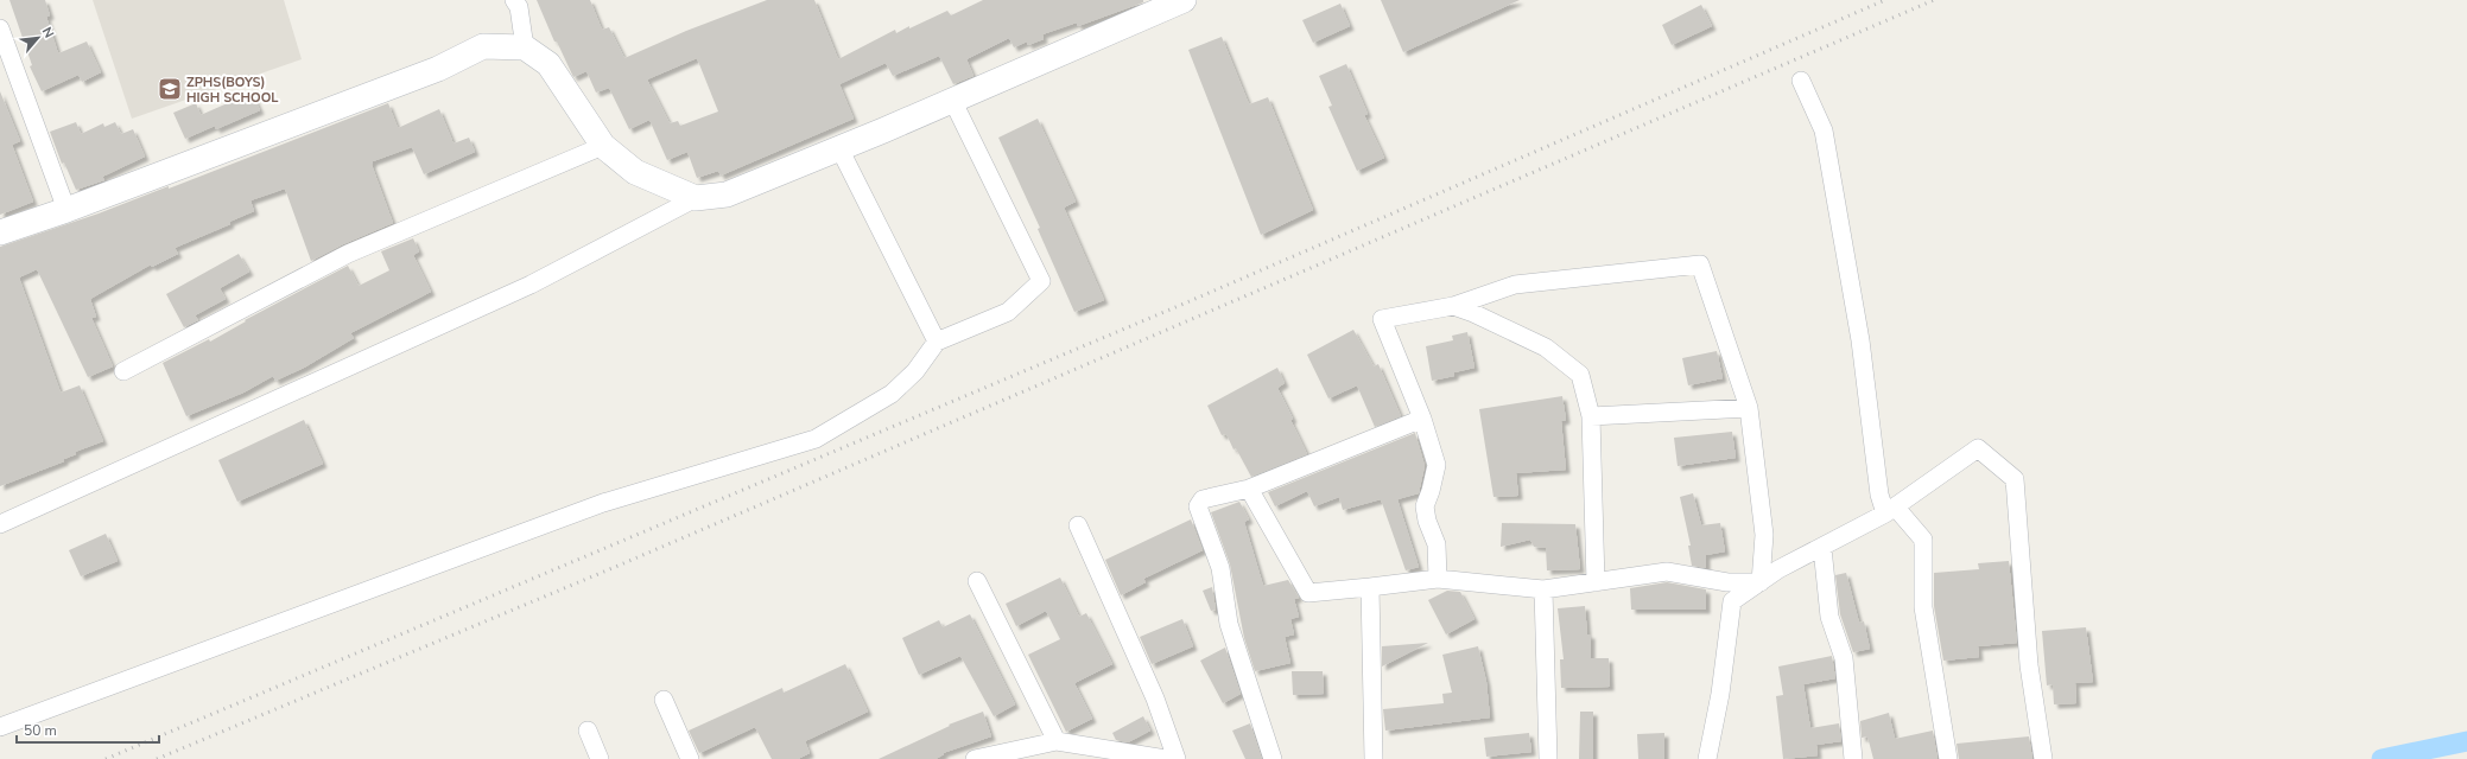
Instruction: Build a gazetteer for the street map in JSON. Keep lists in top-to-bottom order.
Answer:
{
  "places": {
    "school or university": ["ZPHS(BOYS) HIGH SCHOOL"]
  },
  "scale_bar": "50 m",
  "north": "top right"
}
